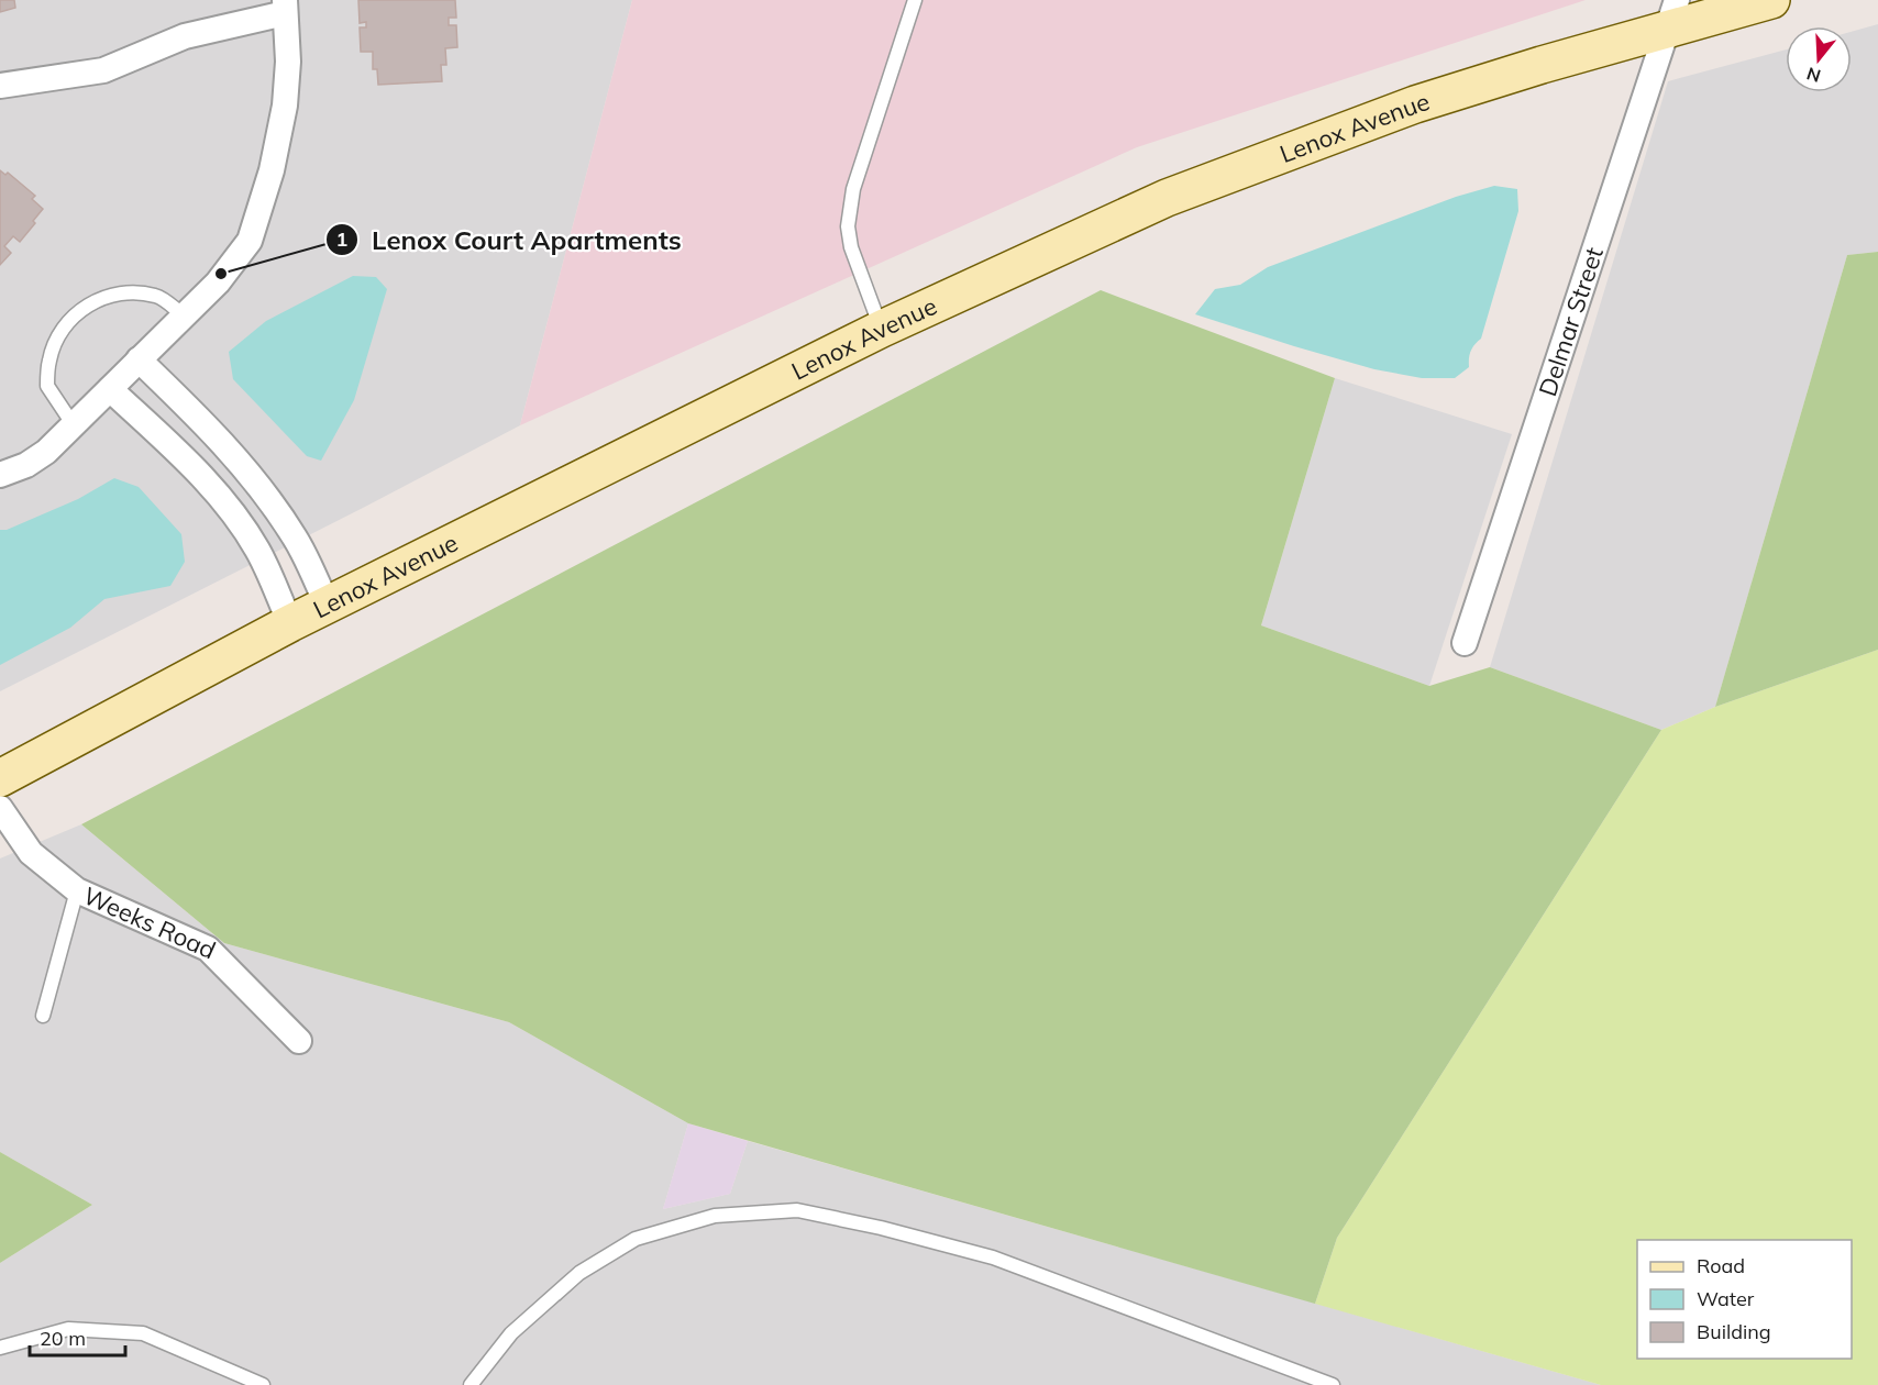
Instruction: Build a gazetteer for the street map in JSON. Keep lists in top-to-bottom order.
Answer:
{
  "streets": {
    "main road": ["Lenox Avenue"],
    "street": ["Delmar Street", "Weeks Road"]
  },
  "crossings": [
    ["Lenox Avenue", "Delmar Street"]
  ],
  "places": ["Lenox Court Apartments"],
  "legend": ["Road", "Water", "Building"],
  "scale_bar": "20 m",
  "north": "bottom"
}
